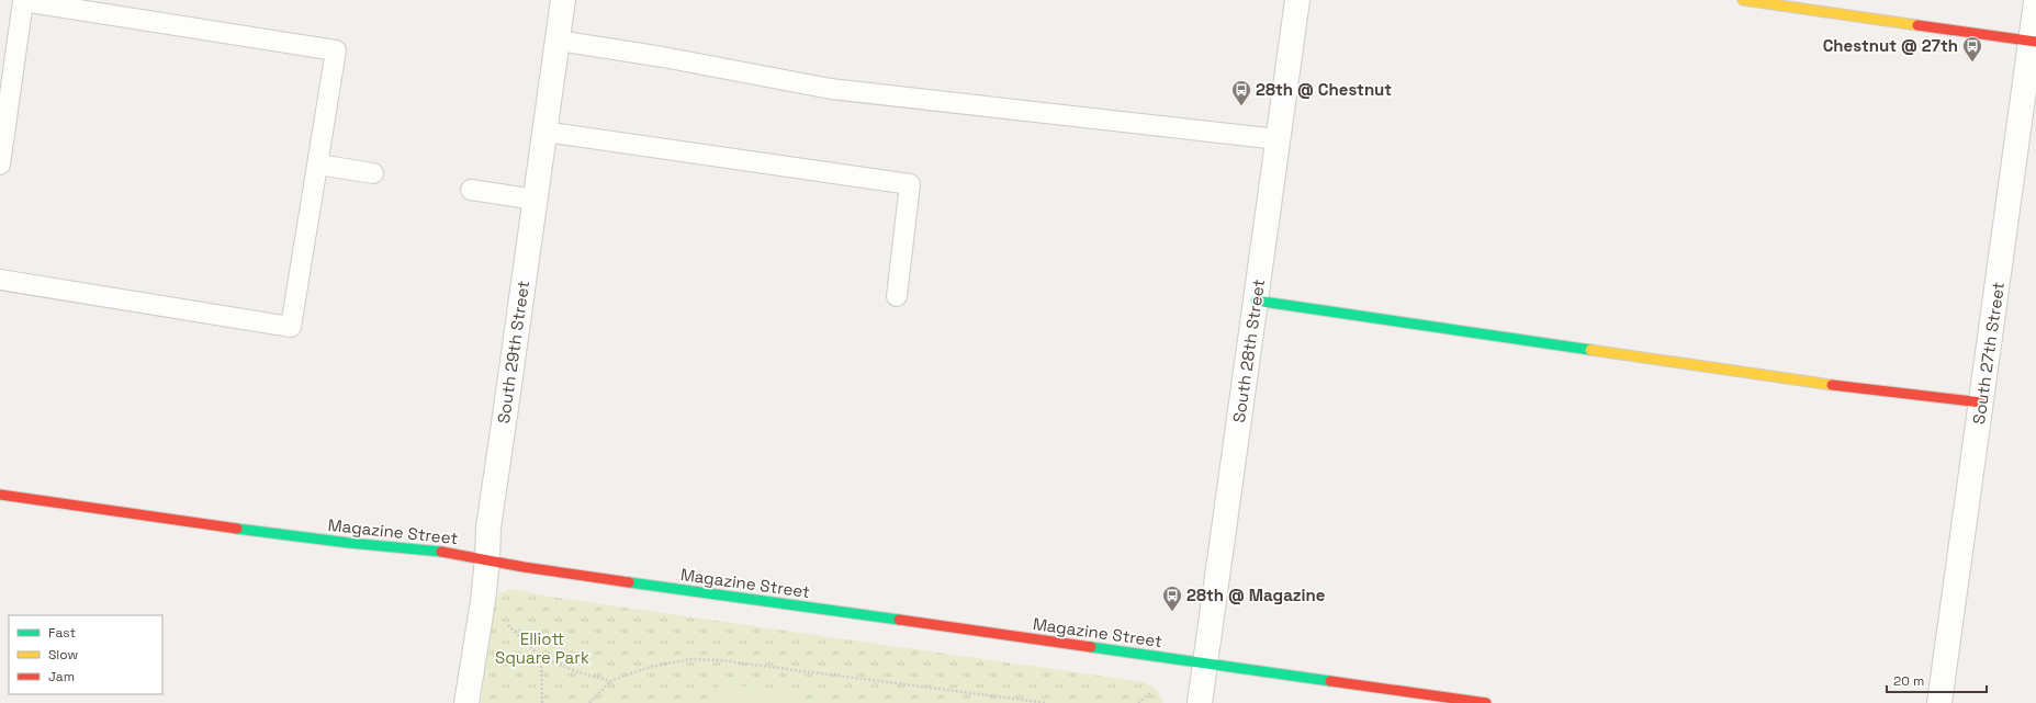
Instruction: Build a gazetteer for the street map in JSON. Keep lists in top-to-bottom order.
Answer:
{
  "streets": {
    "street": [
      "South 28th Street",
      "South 29th Street",
      "South 27th Street",
      "Magazine Street"
    ]
  },
  "crossings": [
    ["South 28th Street", "Magazine Street"],
    ["South 29th Street", "Magazine Street"]
  ],
  "parks": ["Elliott Square Park"],
  "places": {
    "bus stop": ["Chestnut @ 27th", "28th @ Chestnut", "28th @ Magazine"]
  },
  "legend": ["Fast", "Slow", "Jam"],
  "scale_bar": "20 m"
}
